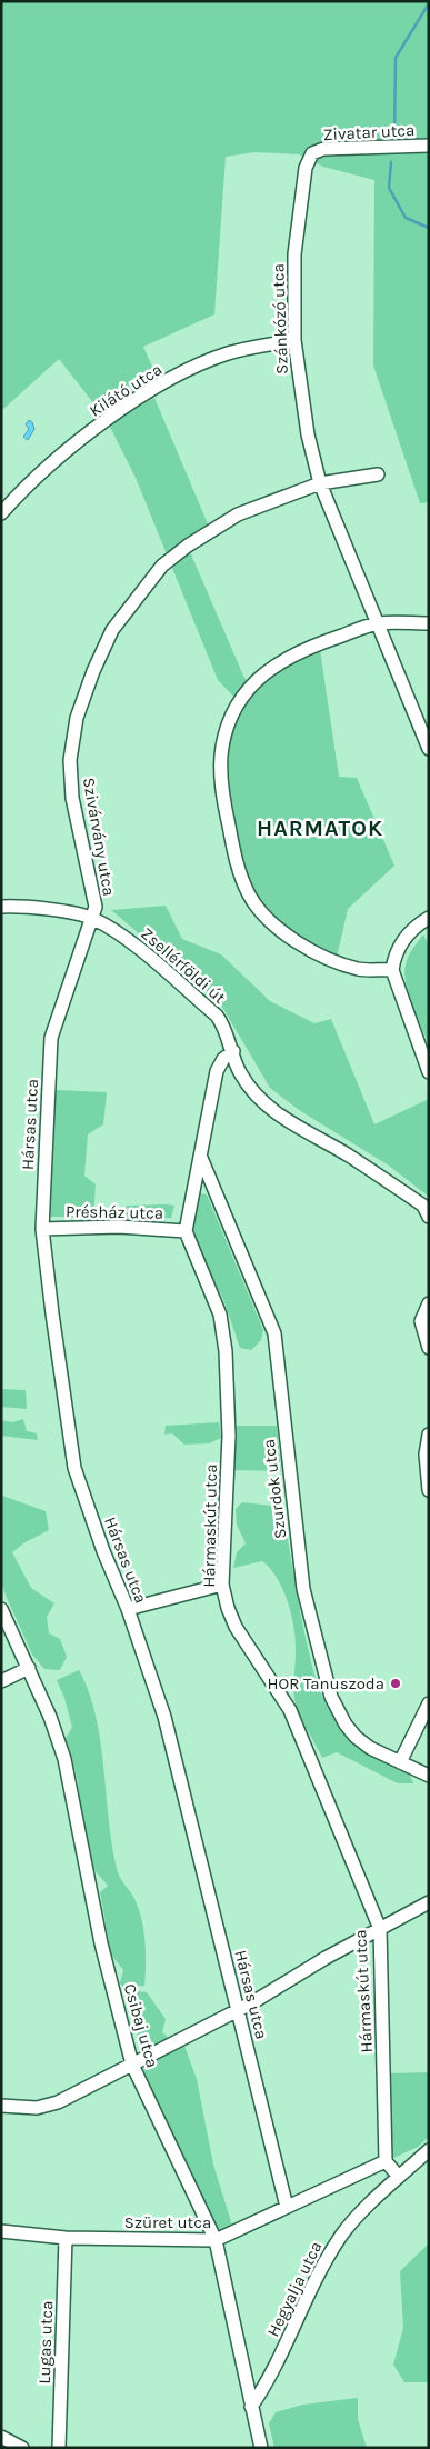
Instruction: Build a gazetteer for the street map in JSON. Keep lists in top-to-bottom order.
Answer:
{
  "streets": {
    "street": [
      "Zivatar utca",
      "Szánkózó utca",
      "Kilátó utca",
      "Szivárvány utca",
      "Zsellérföldi út",
      "Hársas utca",
      "Présház utca",
      "Szurdok utca",
      "Hármaskút utca",
      "Csibaj utca",
      "Szüret utca",
      "Hegyalja utca",
      "Lugas utca"
    ]
  },
  "crossings": [
    ["Zivatar utca", "Szánkózó utca"],
    ["Szánkózó utca", "Kilátó utca"],
    ["Szánkózó utca", "Szivárvány utca"],
    ["Szivárvány utca", "Zsellérföldi út"],
    ["Szivárvány utca", "Hársas utca"],
    ["Zsellérföldi út", "Hársas utca"],
    ["Hársas utca", "Présház utca"],
    ["Hársas utca", "Szüret utca"],
    ["Présház utca", "Hármaskút utca"],
    ["Hármaskút utca", "Szüret utca"],
    ["Csibaj utca", "Szüret utca"],
    ["Csibaj utca", "Hegyalja utca"],
    ["Szüret utca", "Lugas utca"]
  ],
  "districts": ["HARMATOK"],
  "places": ["HOR Tanuszoda"]
}
